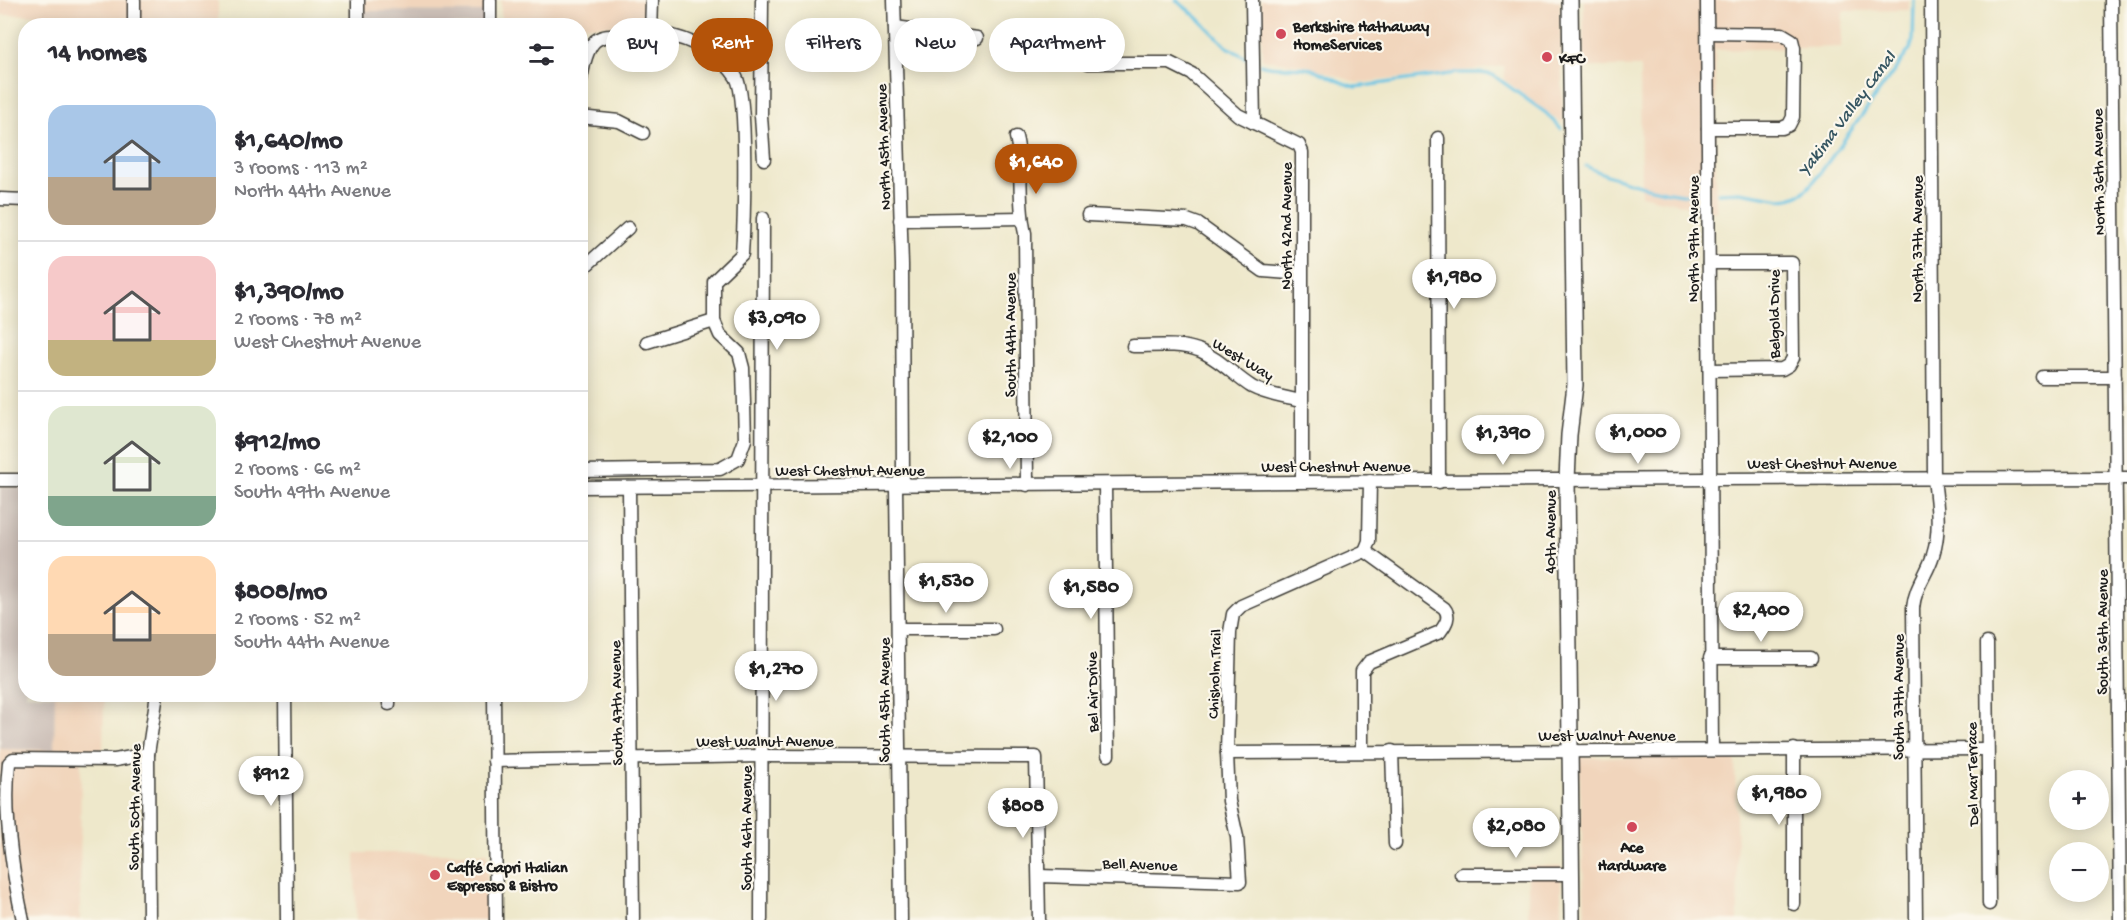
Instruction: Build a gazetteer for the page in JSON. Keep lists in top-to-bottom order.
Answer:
{
  "streets": {
    "main road": ["40th Avenue"],
    "street": [
      "North 45th Avenue",
      "North 36th Avenue",
      "North 42nd Avenue",
      "North 39th Avenue",
      "North 37th Avenue",
      "Belgold Drive",
      "South 44th Avenue",
      "West Way",
      "West Chestnut Avenue",
      "South 36th Avenue",
      "Chisholm Trail",
      "Bel Air Drive",
      "South 37th Avenue",
      "South 45th Avenue",
      "South 47th Avenue",
      "West Walnut Avenue",
      "Del Mar Terrace",
      "South 50th Avenue",
      "South 46th Avenue",
      "Bell Avenue"
    ]
  },
  "crossings": [
    ["North 45th Avenue", "South 45th Avenue"],
    ["North 36th Avenue", "South 36th Avenue"],
    ["North 42nd Avenue", "West Way"],
    ["North 42nd Avenue", "West Chestnut Avenue"],
    ["North 39th Avenue", "Belgold Drive"],
    ["North 39th Avenue", "West Chestnut Avenue"],
    ["North 39th Avenue", "West Walnut Avenue"],
    ["North 37th Avenue", "West Chestnut Avenue"],
    ["North 37th Avenue", "South 37th Avenue"],
    ["South 44th Avenue", "West Chestnut Avenue"],
    ["West Chestnut Avenue", "40th Avenue"],
    ["West Chestnut Avenue", "South 36th Avenue"],
    ["West Chestnut Avenue", "Bel Air Drive"],
    ["West Chestnut Avenue", "South 37th Avenue"],
    ["West Chestnut Avenue", "South 45th Avenue"],
    ["West Chestnut Avenue", "South 47th Avenue"],
    ["West Chestnut Avenue", "South 46th Avenue"],
    ["40th Avenue", "West Walnut Avenue"],
    ["Chisholm Trail", "West Walnut Avenue"],
    ["Chisholm Trail", "Bell Avenue"],
    ["South 37th Avenue", "West Walnut Avenue"],
    ["South 45th Avenue", "West Walnut Avenue"],
    ["South 47th Avenue", "West Walnut Avenue"],
    ["West Walnut Avenue", "Del Mar Terrace"],
    ["West Walnut Avenue", "South 46th Avenue"],
    ["West Walnut Avenue", "Bell Avenue"]
  ],
  "water": ["Yakima Valley Canal"],
  "places": [
    "Berkshire Hathaway HomeServices",
    "KFC",
    "Ace Hardware",
    "Caffé Capri Italian Espresso & Bistro"
  ],
  "page": {
    "chip": [
      "Buy",
      "Rent",
      "Filters",
      "New",
      "Apartment"
    ],
    "heading": "14 homes",
    "list": [
      {
        "name": "$1,640/mo",
        "note": "3 rooms · 113 m² · North 44th Avenue"
      },
      {
        "name": "$1,390/mo",
        "note": "2 rooms · 78 m² · West Chestnut Avenue"
      },
      {
        "name": "$912/mo",
        "note": "2 rooms · 66 m² · South 49th Avenue"
      },
      {
        "name": "$808/mo",
        "note": "2 rooms · 52 m² · South 44th Avenue"
      }
    ],
    "price": [
      "$1,640",
      "$1,980",
      "$3,090",
      "$1,000",
      "$1,390",
      "$2,100",
      "$1,530",
      "$1,580",
      "$2,400",
      "$1,270",
      "$912",
      "$1,980",
      "$808",
      "$2,080"
    ],
    "map_buttons": ["+", "−"]
  }
}
